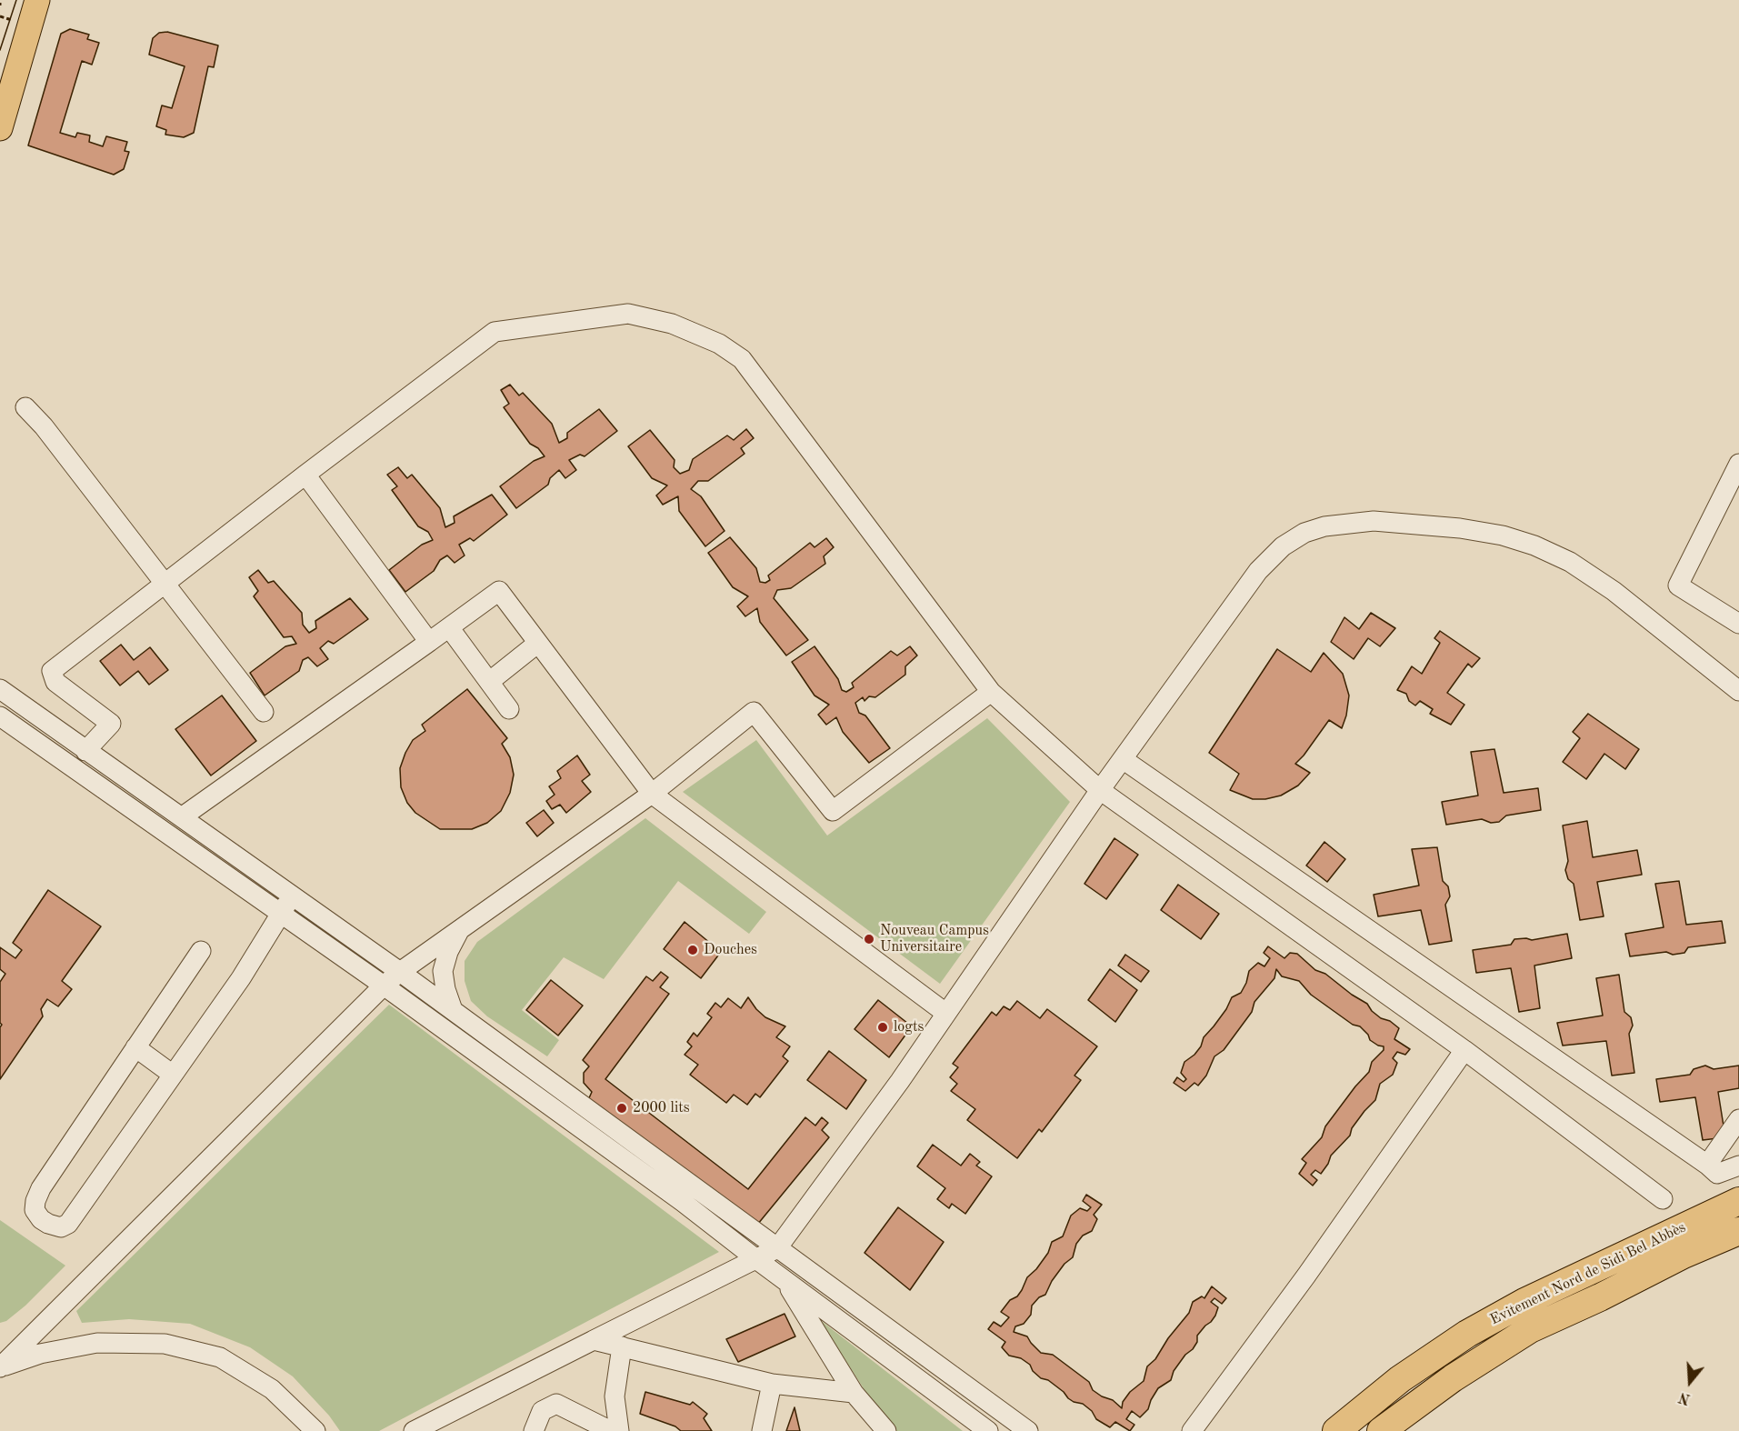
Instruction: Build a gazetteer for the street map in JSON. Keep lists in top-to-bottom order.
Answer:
{
  "streets": {
    "highway": ["Evitement Nord de Sidi Bel Abbès"]
  },
  "places": [
    "Nouveau Campus Universitaire",
    "Douches",
    "logts",
    "2000 lits"
  ],
  "north": "bottom"
}
